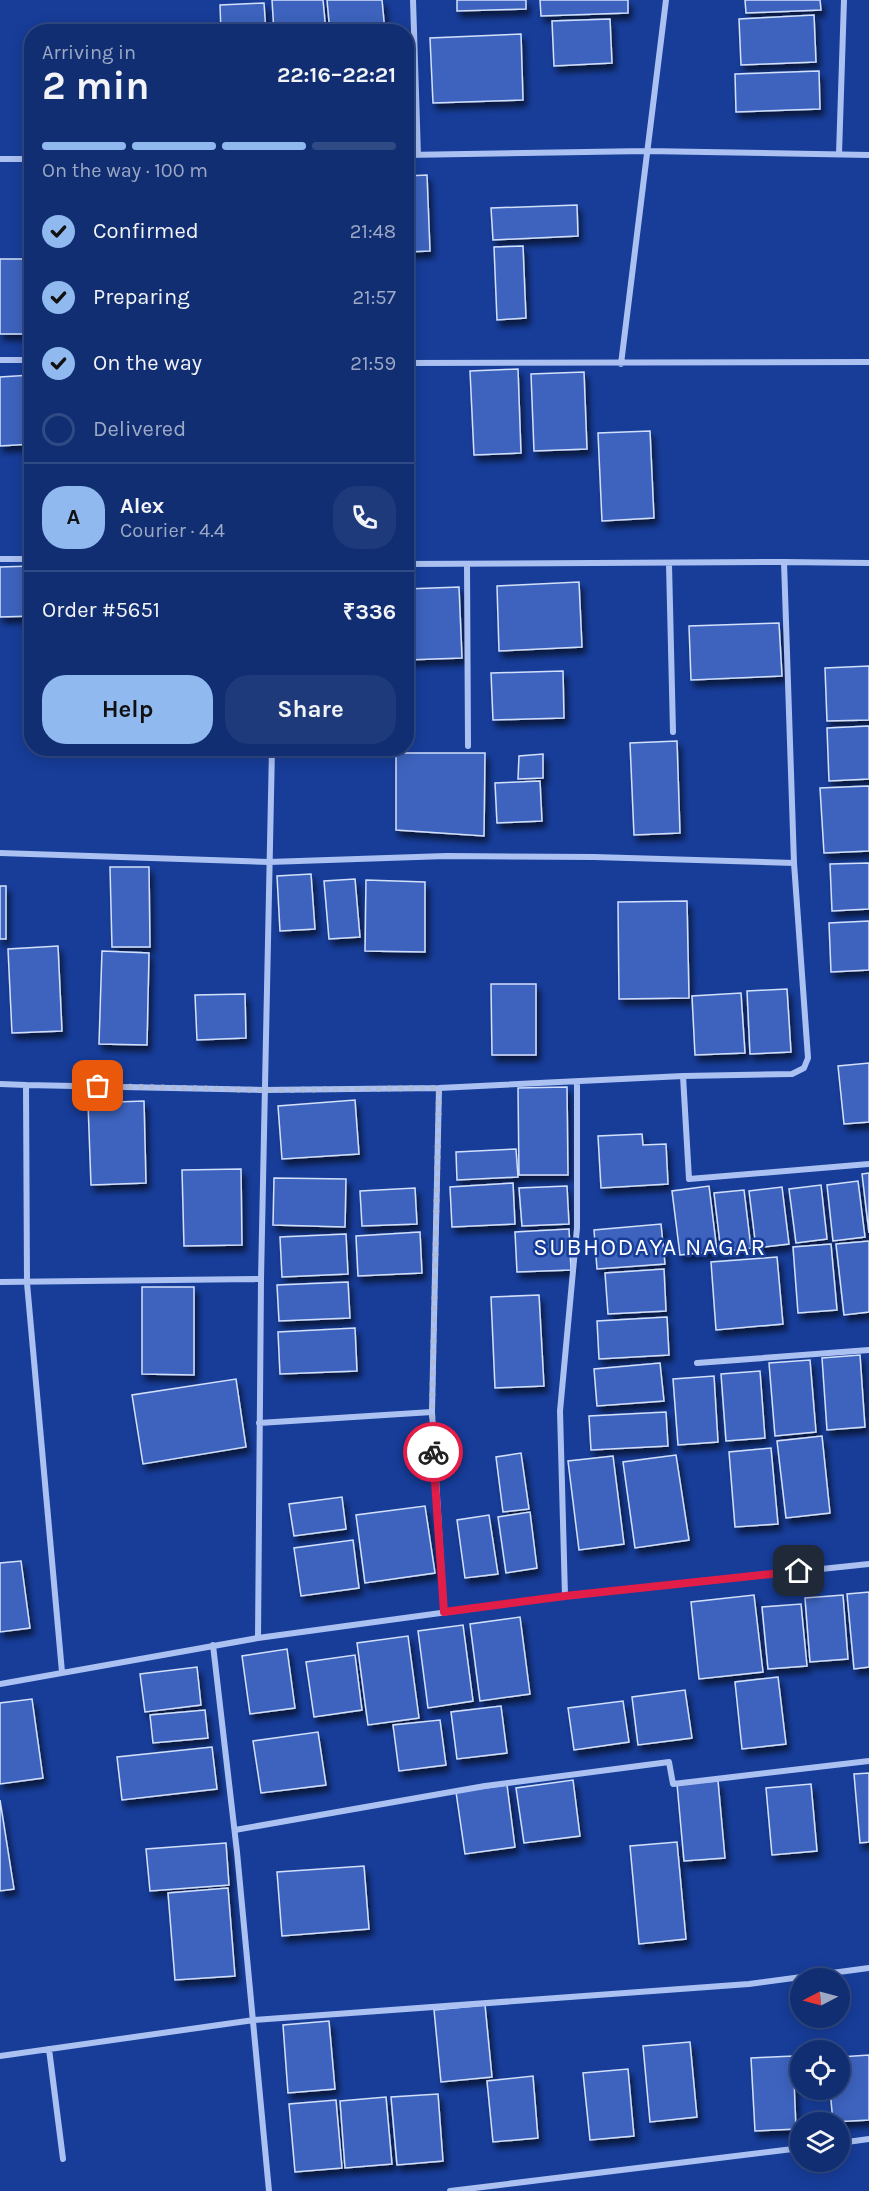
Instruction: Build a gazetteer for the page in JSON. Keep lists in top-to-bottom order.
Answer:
{
  "districts": ["SUBHODAYA NAGAR"],
  "north": "left",
  "page": {
    "heading": ["2 min", "Arriving in", "22:16–22:21"],
    "panel": [
      "Alex",
      "Courier · 4.4",
      "Order #5651",
      "₹336"
    ],
    "bar": "On the way · 100 m",
    "list": [
      ["Confirmed", "21:48"],
      ["Preparing", "21:57"],
      ["On the way", "21:59"],
      "Delivered"
    ],
    "round": "A",
    "buttons": ["Help", "Share"]
  }
}
